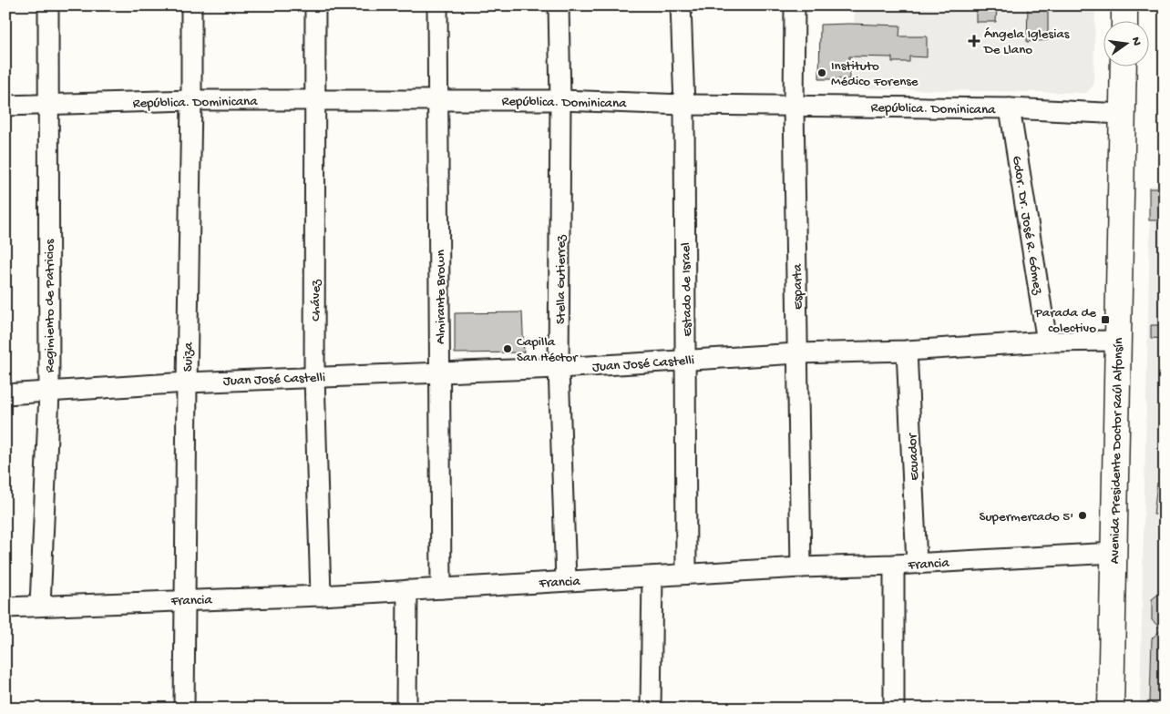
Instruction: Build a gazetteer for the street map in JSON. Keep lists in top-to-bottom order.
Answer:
{
  "streets": {
    "main road": ["Avenida Presidente Doctor Raúl Alfonsín"],
    "street": [
      "República. Dominicana",
      "Gdor. Dr. José R. Gómez",
      "Stella Gutierrez",
      "Esparta",
      "Estado de Israel",
      "Almirante Brown",
      "Chávez",
      "Regimiento de Patricios",
      "Suiza",
      "Juan José Castelli",
      "Ecuador",
      "Francia"
    ]
  },
  "crossings": [
    ["República. Dominicana", "Gdor. Dr. José R. Gómez"],
    ["República. Dominicana", "Stella Gutierrez"],
    ["República. Dominicana", "Esparta"],
    ["República. Dominicana", "Estado de Israel"],
    ["República. Dominicana", "Almirante Brown"],
    ["República. Dominicana", "Chávez"],
    ["República. Dominicana", "Regimiento de Patricios"],
    ["República. Dominicana", "Suiza"],
    ["República. Dominicana", "Avenida Presidente Doctor Raúl Alfonsín"],
    ["Gdor. Dr. José R. Gómez", "Juan José Castelli"],
    ["Stella Gutierrez", "Juan José Castelli"],
    ["Stella Gutierrez", "Francia"],
    ["Esparta", "Juan José Castelli"],
    ["Esparta", "Francia"],
    ["Estado de Israel", "Juan José Castelli"],
    ["Estado de Israel", "Francia"],
    ["Almirante Brown", "Juan José Castelli"],
    ["Almirante Brown", "Francia"],
    ["Chávez", "Juan José Castelli"],
    ["Chávez", "Francia"],
    ["Regimiento de Patricios", "Juan José Castelli"],
    ["Regimiento de Patricios", "Francia"],
    ["Suiza", "Juan José Castelli"],
    ["Suiza", "Francia"],
    ["Juan José Castelli", "Avenida Presidente Doctor Raúl Alfonsín"],
    ["Juan José Castelli", "Ecuador"],
    ["Avenida Presidente Doctor Raúl Alfonsín", "Francia"],
    ["Ecuador", "Francia"]
  ],
  "places": {
    "health": ["Ángela Iglesias De Llano"],
    "other": ["Instituto Médico Forense", "Capilla San Héctor", "Supermercado 5'"],
    "transit": ["Parada de colectivo"]
  },
  "north": "right"
}
